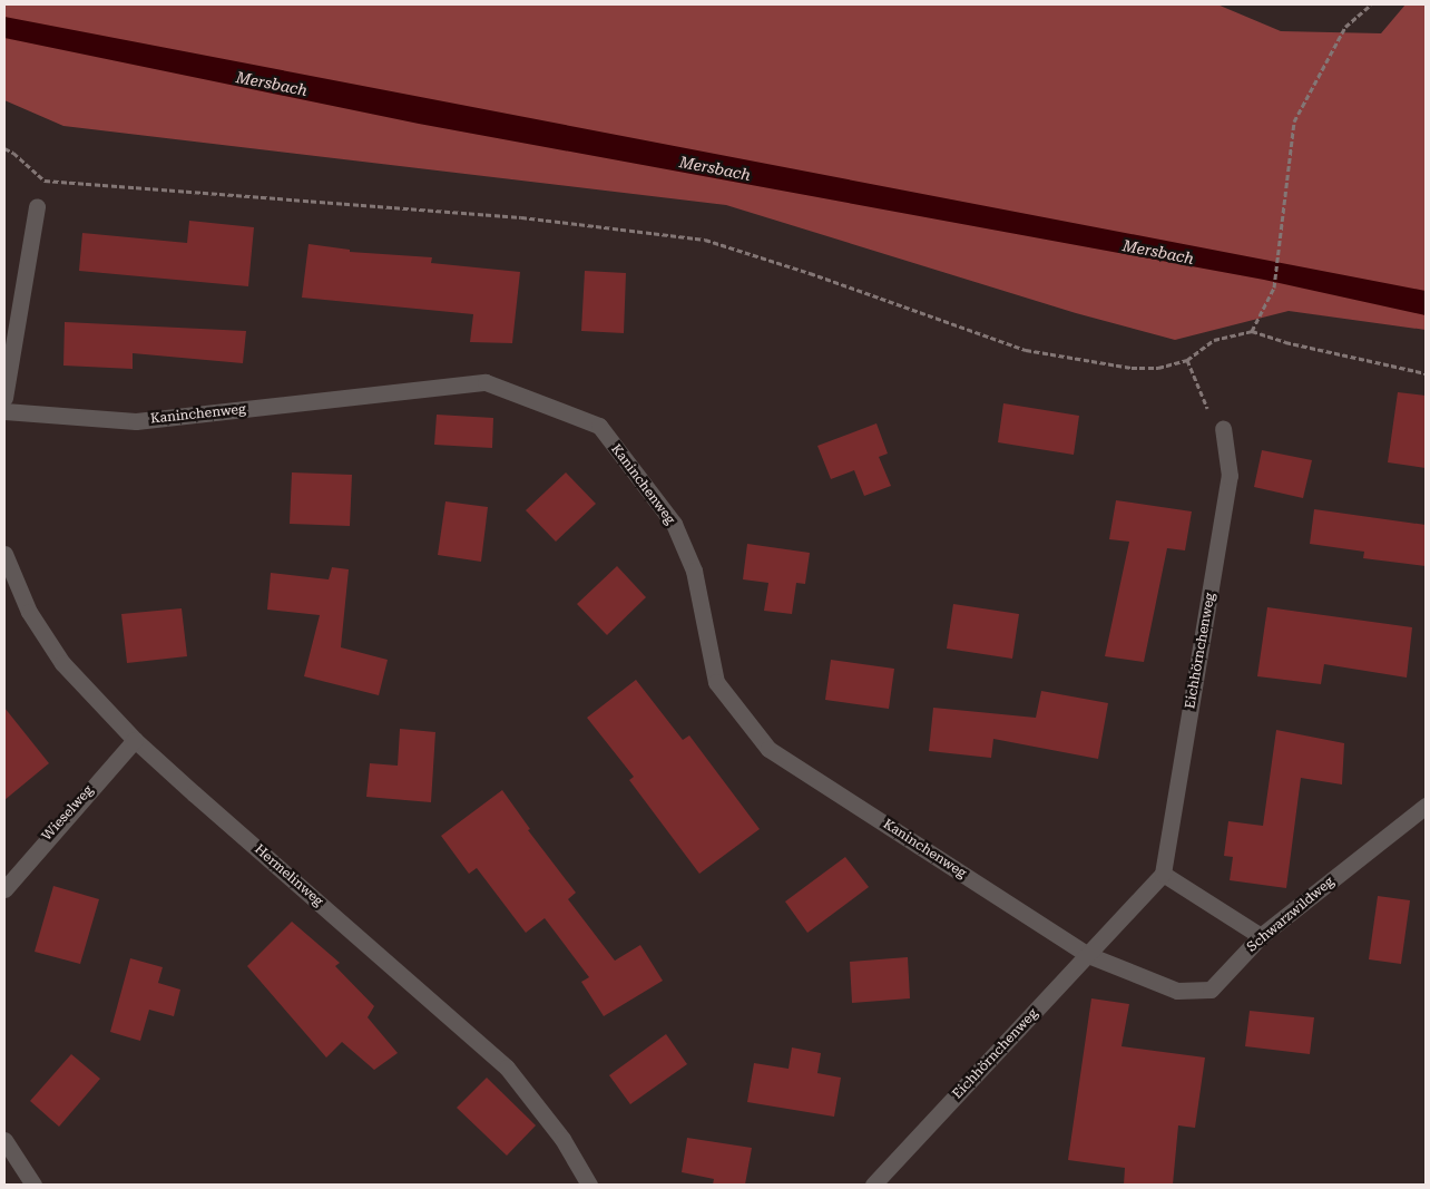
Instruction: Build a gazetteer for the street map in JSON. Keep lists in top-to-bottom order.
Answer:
{
  "streets": {
    "street": [
      "Kaninchenweg",
      "Eichhörnchenweg",
      "Wieselweg",
      "Hermelinweg",
      "Schwarzwildweg"
    ]
  },
  "crossings": [
    ["Kaninchenweg", "Eichhörnchenweg"],
    ["Kaninchenweg", "Schwarzwildweg"],
    ["Eichhörnchenweg", "Schwarzwildweg"],
    ["Wieselweg", "Hermelinweg"]
  ],
  "water": ["Mersbach"]
}
